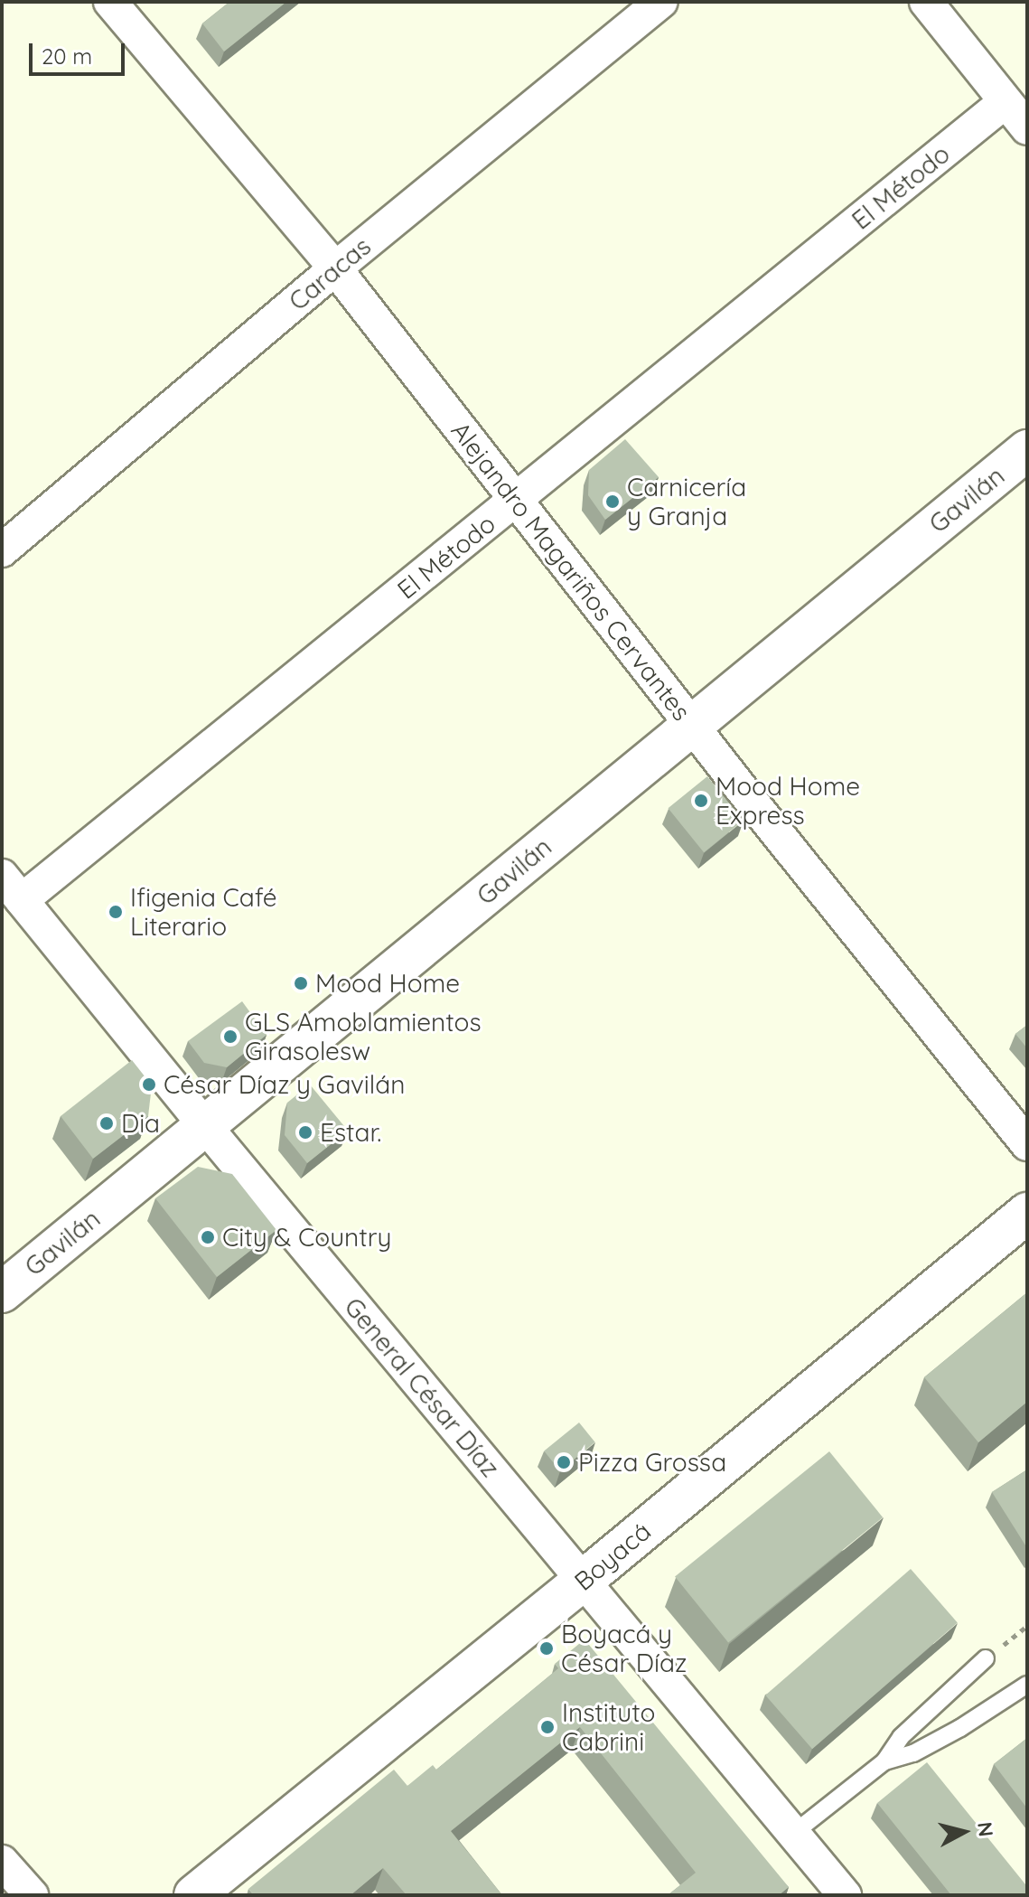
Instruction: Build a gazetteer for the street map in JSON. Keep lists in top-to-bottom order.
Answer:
{
  "streets": {
    "street": [
      "El Método",
      "Caracas",
      "Gavilán",
      "Alejandro Magariños Cervantes",
      "General César Díaz",
      "Boyacá"
    ]
  },
  "crossings": [
    ["El Método", "Alejandro Magariños Cervantes"],
    ["El Método", "General César Díaz"],
    ["Caracas", "Alejandro Magariños Cervantes"],
    ["Gavilán", "Alejandro Magariños Cervantes"],
    ["Gavilán", "General César Díaz"],
    ["General César Díaz", "Boyacá"]
  ],
  "places": [
    "Carnicería y Granja",
    "Mood Home Express",
    "Ifigenia Café Literario",
    "Mood Home",
    "GLS Amoblamientos Girasolesw",
    "César Díaz y Gavilán",
    "Dia",
    "Estar.",
    "City & Country",
    "Pizza Grossa",
    "Boyacá y César Díaz",
    "Instituto Cabrini"
  ],
  "scale_bar": "20 m",
  "north": "right"
}
